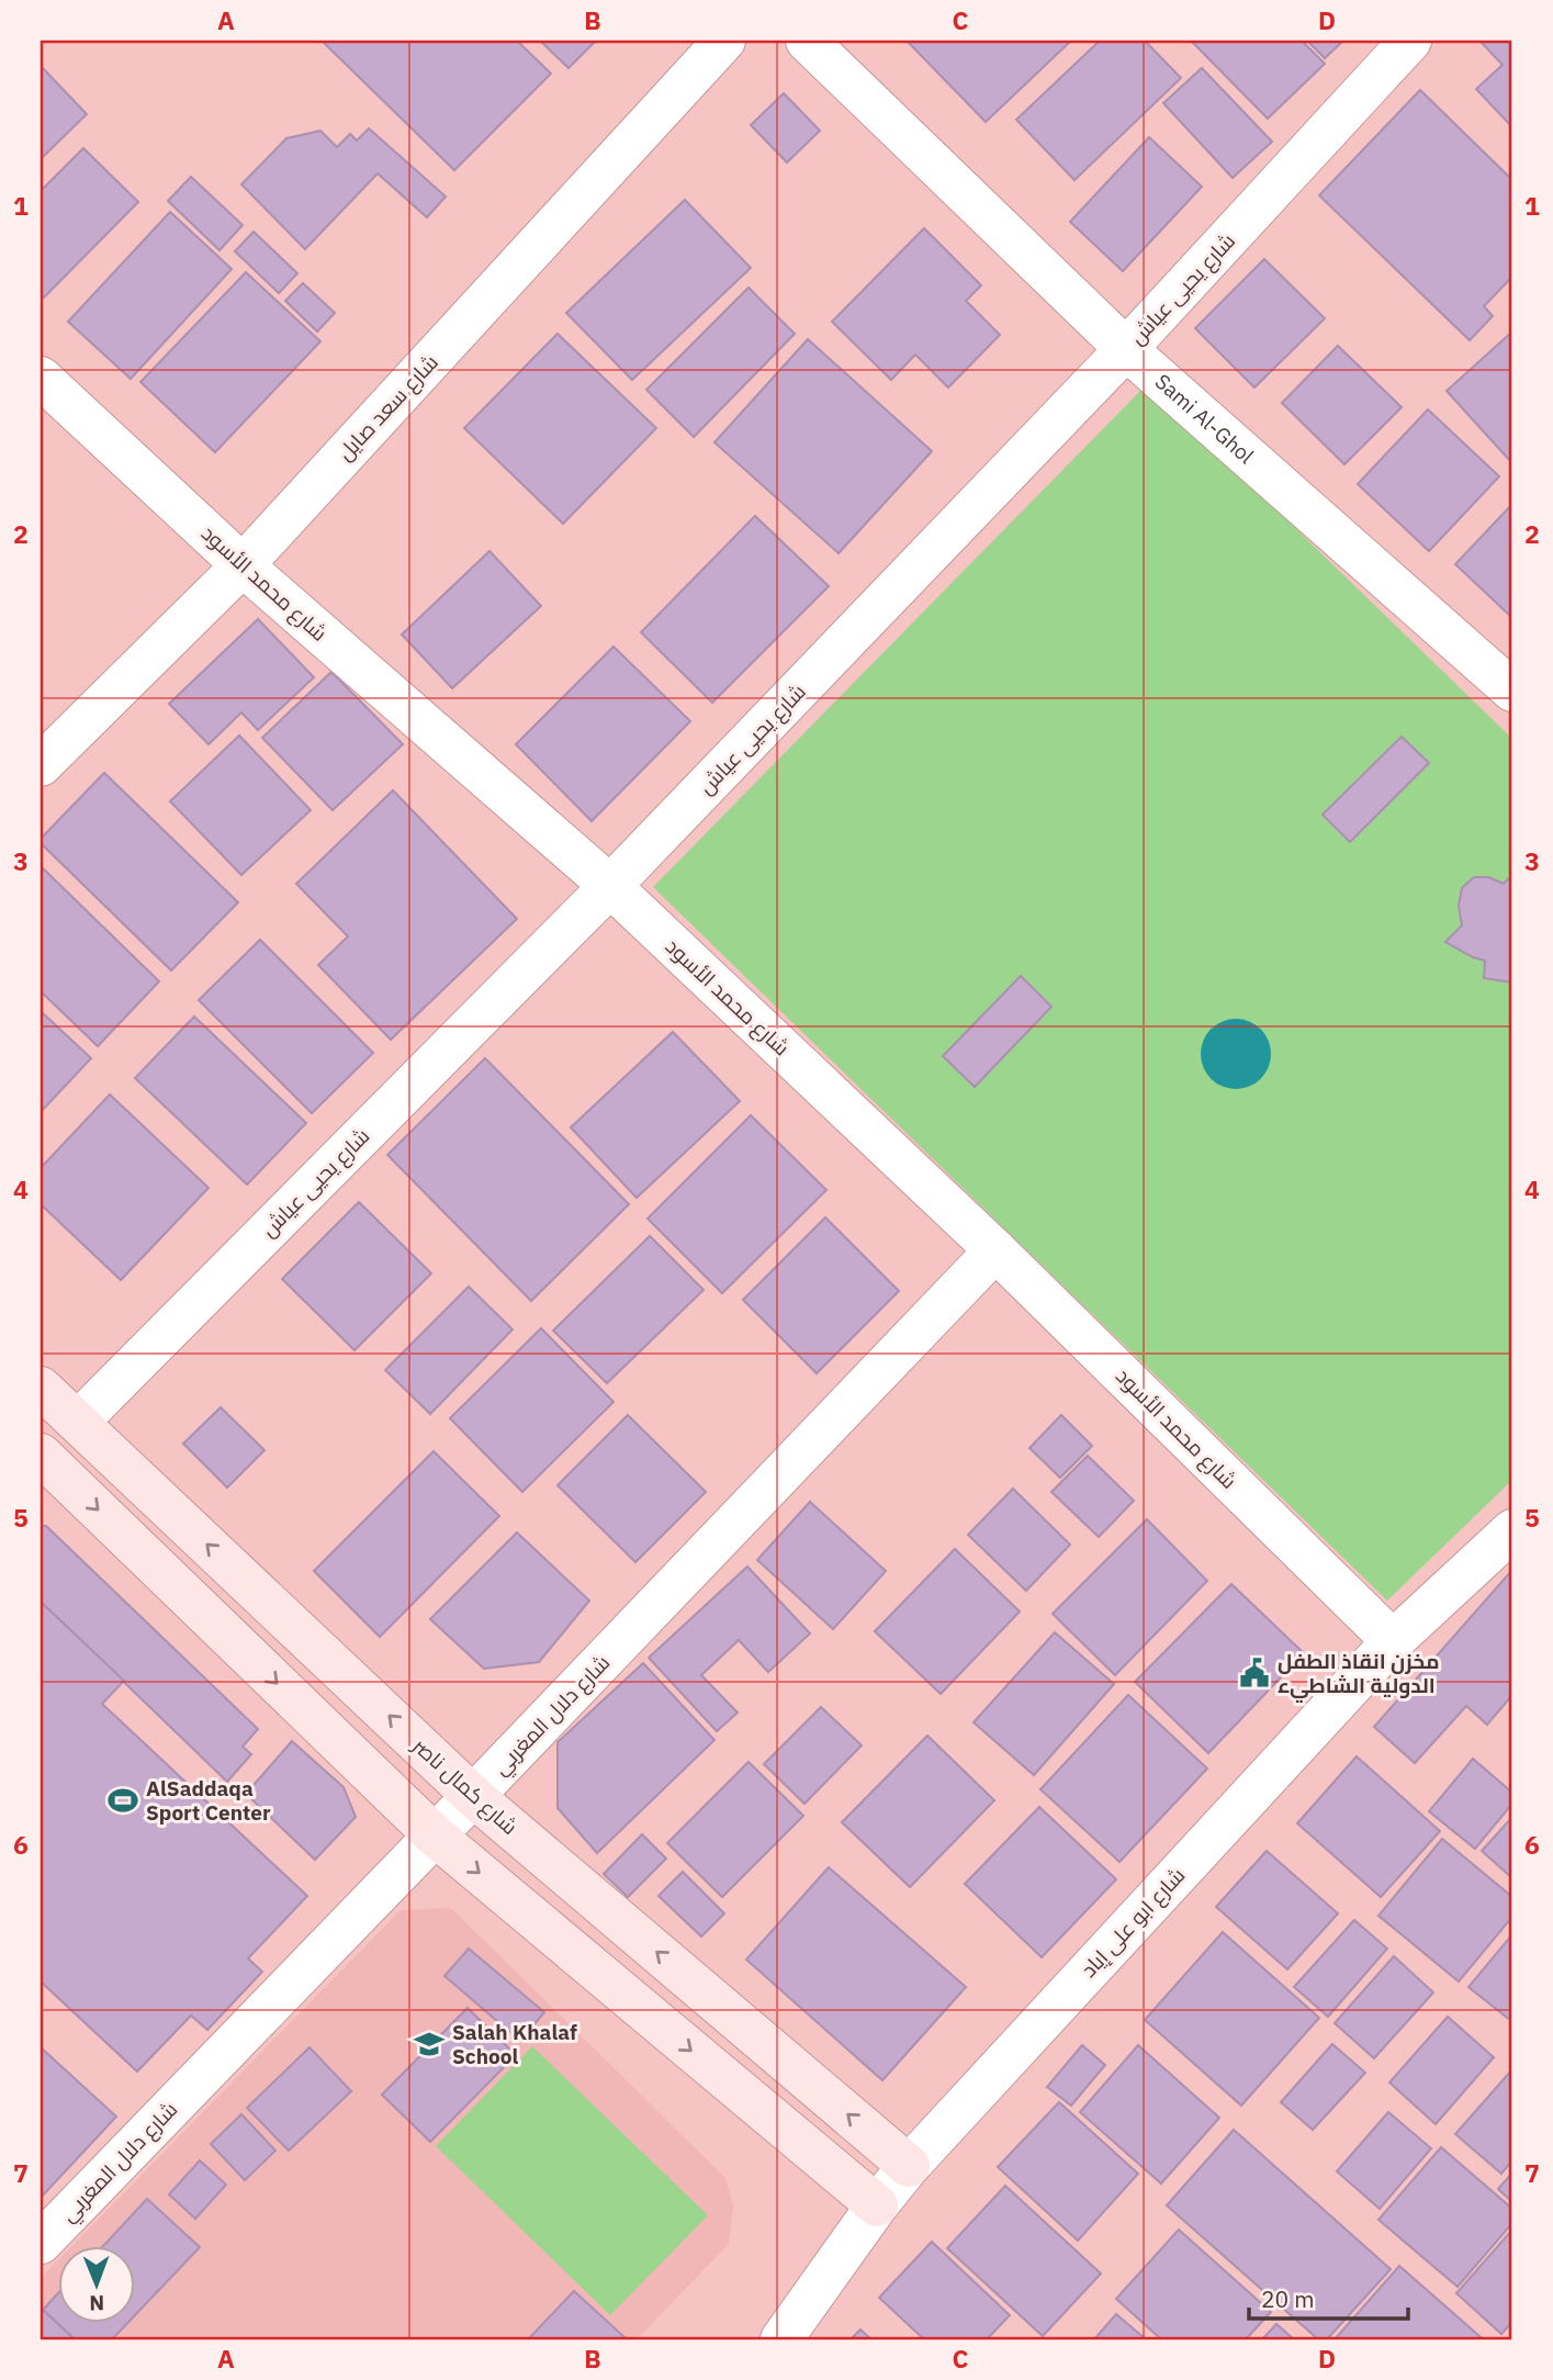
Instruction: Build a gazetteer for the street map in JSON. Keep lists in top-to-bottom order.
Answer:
{
  "streets": {
    "main road": ["شارع كمال ناصر"],
    "street": [
      "شارع يحيى عياش",
      "شارع سعد صايل",
      "Sami Al-Ghol",
      "شارع محمد الأسود",
      "شارع دلال المغربي",
      "شارع ابو على إياد"
    ]
  },
  "crossings": [
    ["شارع يحيى عياش", "Sami Al-Ghol"],
    ["شارع يحيى عياش", "شارع محمد الأسود"],
    ["شارع يحيى عياش", "شارع كمال ناصر"],
    ["شارع سعد صايل", "شارع محمد الأسود"],
    ["شارع محمد الأسود", "شارع دلال المغربي"],
    ["شارع محمد الأسود", "شارع ابو على إياد"],
    ["شارع دلال المغربي", "شارع كمال ناصر"],
    ["شارع كمال ناصر", "شارع ابو على إياد"]
  ],
  "places": {
    "public building": ["مخزن انقاذ الطفل الدولية الشاطيء"],
    "sports": ["AlSaddaqa Sport Center"],
    "school or university": ["Salah Khalaf School"]
  },
  "scale_bar": "20 m",
  "north": "bottom",
  "grid": {
    "columns": [
      "A",
      "B",
      "C",
      "D"
    ],
    "rows": [
      "1",
      "2",
      "3",
      "4",
      "5",
      "6",
      "7"
    ]
  }
}
